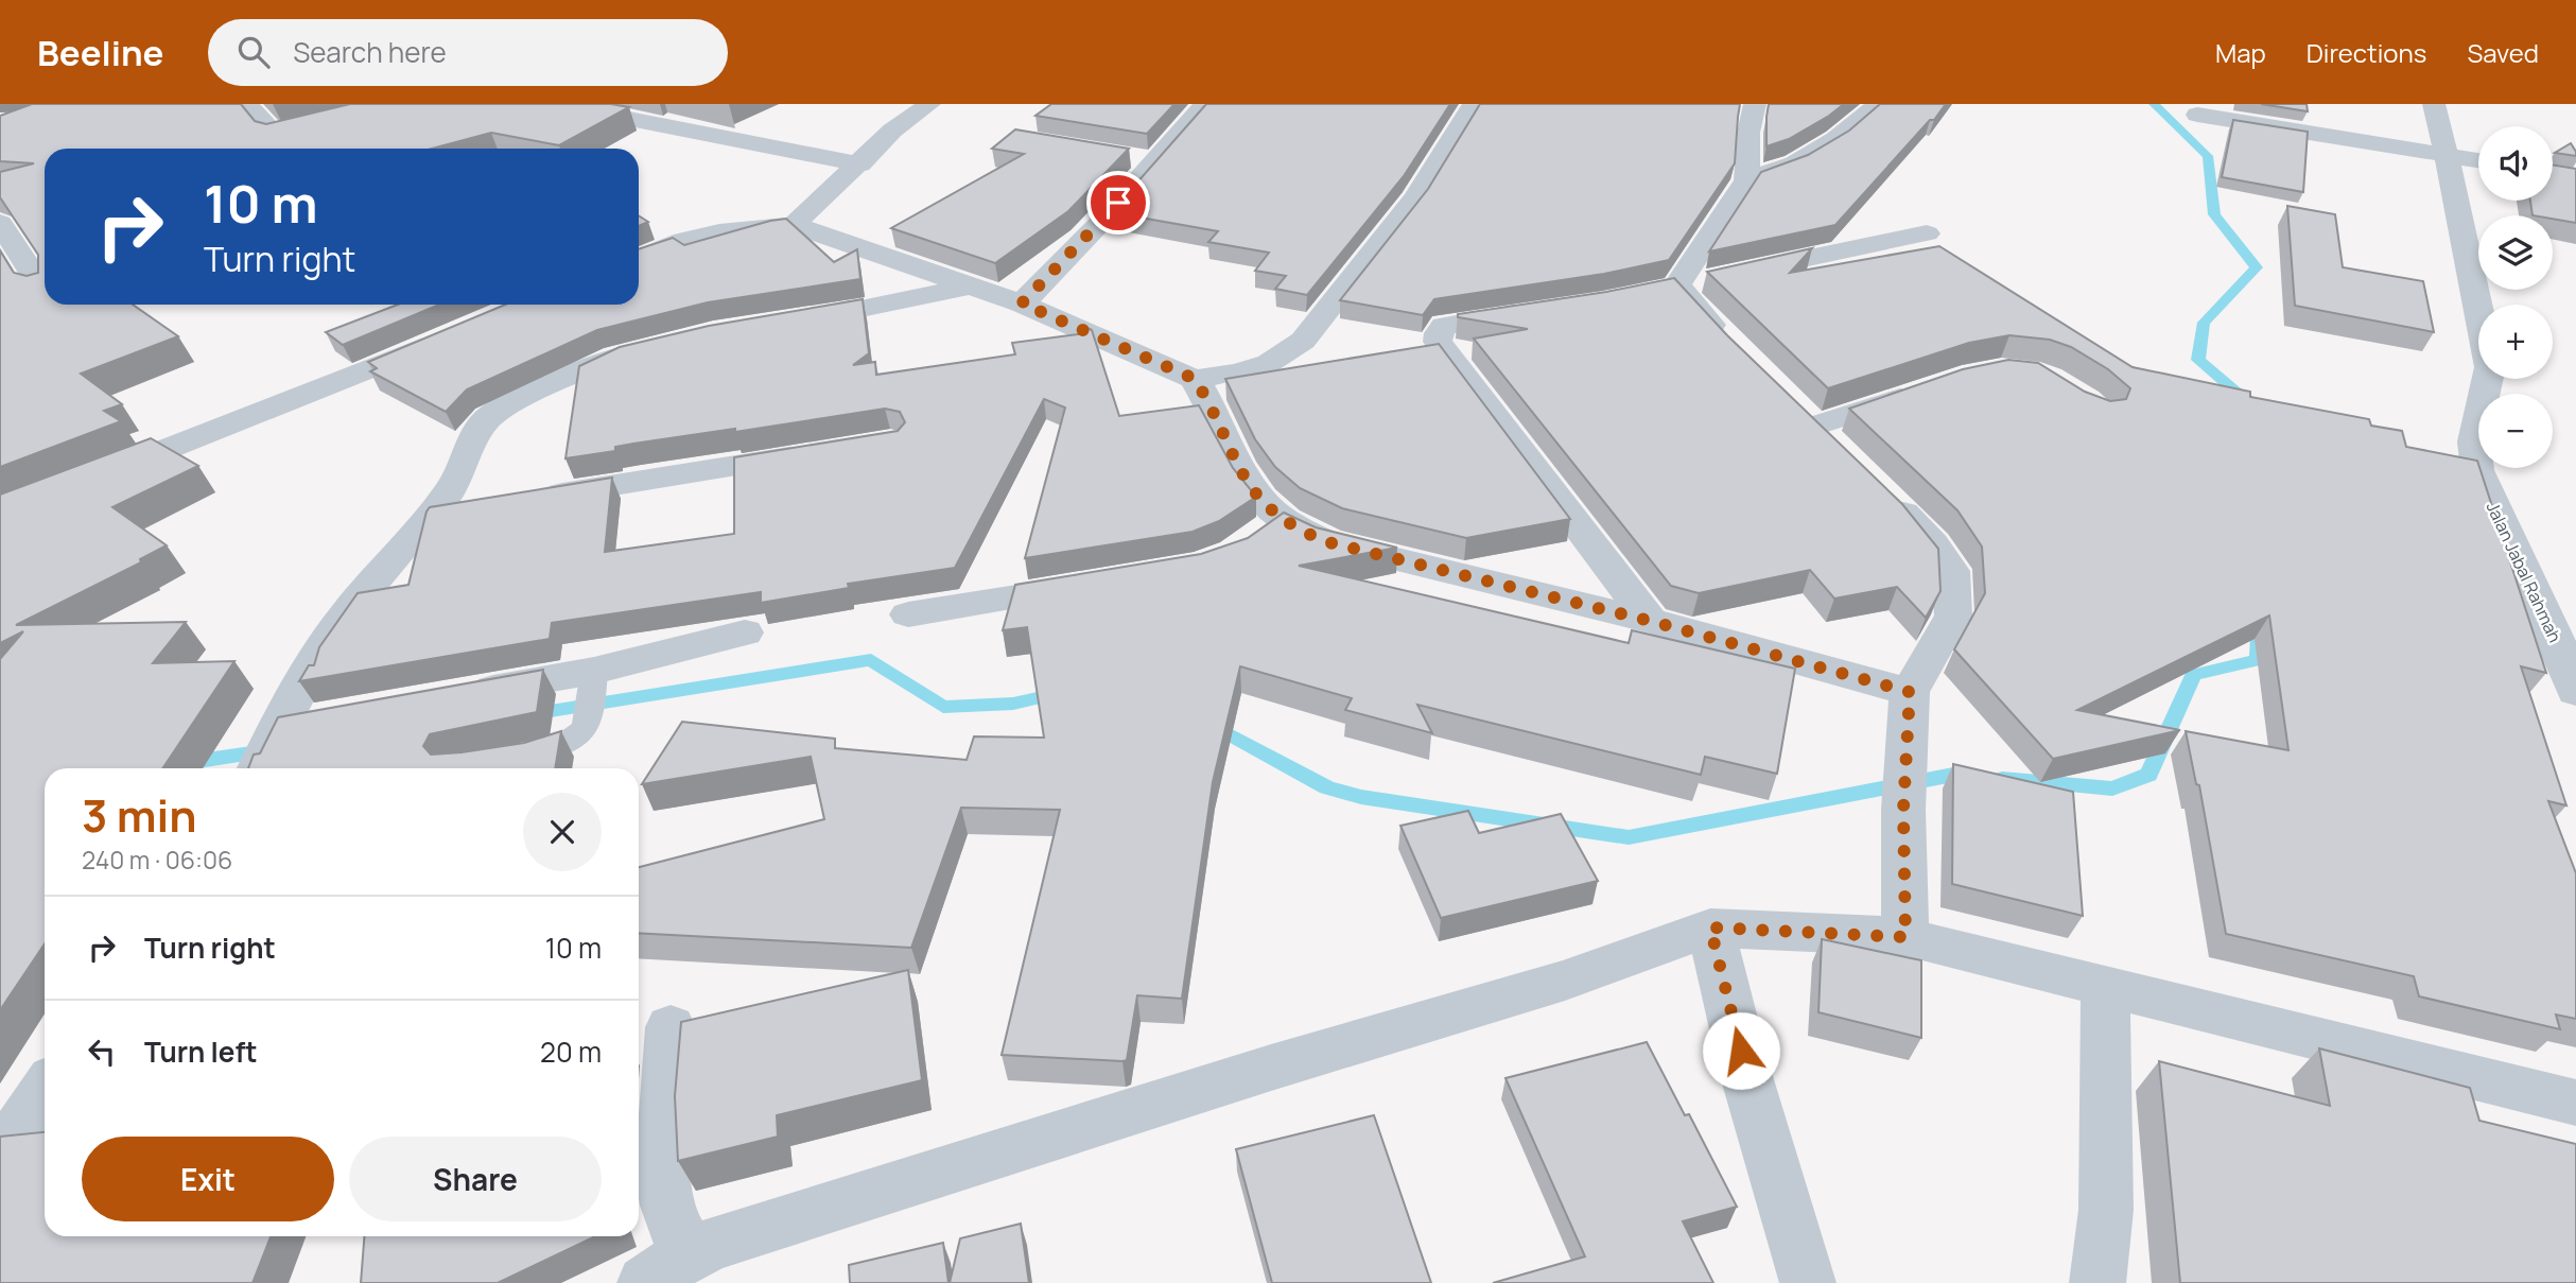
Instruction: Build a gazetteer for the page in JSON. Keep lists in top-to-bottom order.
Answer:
{
  "streets": {
    "street": ["Jalan Jabal Rahmah"]
  },
  "page": {
    "header": "Beeline",
    "search": "Search here",
    "nav": ["Map", "Directions", "Saved"],
    "map_buttons": ["+", "−"],
    "turn": ["10 m", "Turn right"],
    "heading": ["3 min", "240 m · 06:06"],
    "list": [
      {
        "name": "Turn right",
        "value": "10 m"
      },
      {
        "name": "Turn left",
        "value": "20 m"
      }
    ],
    "buttons": ["Exit", "Share"]
  }
}
